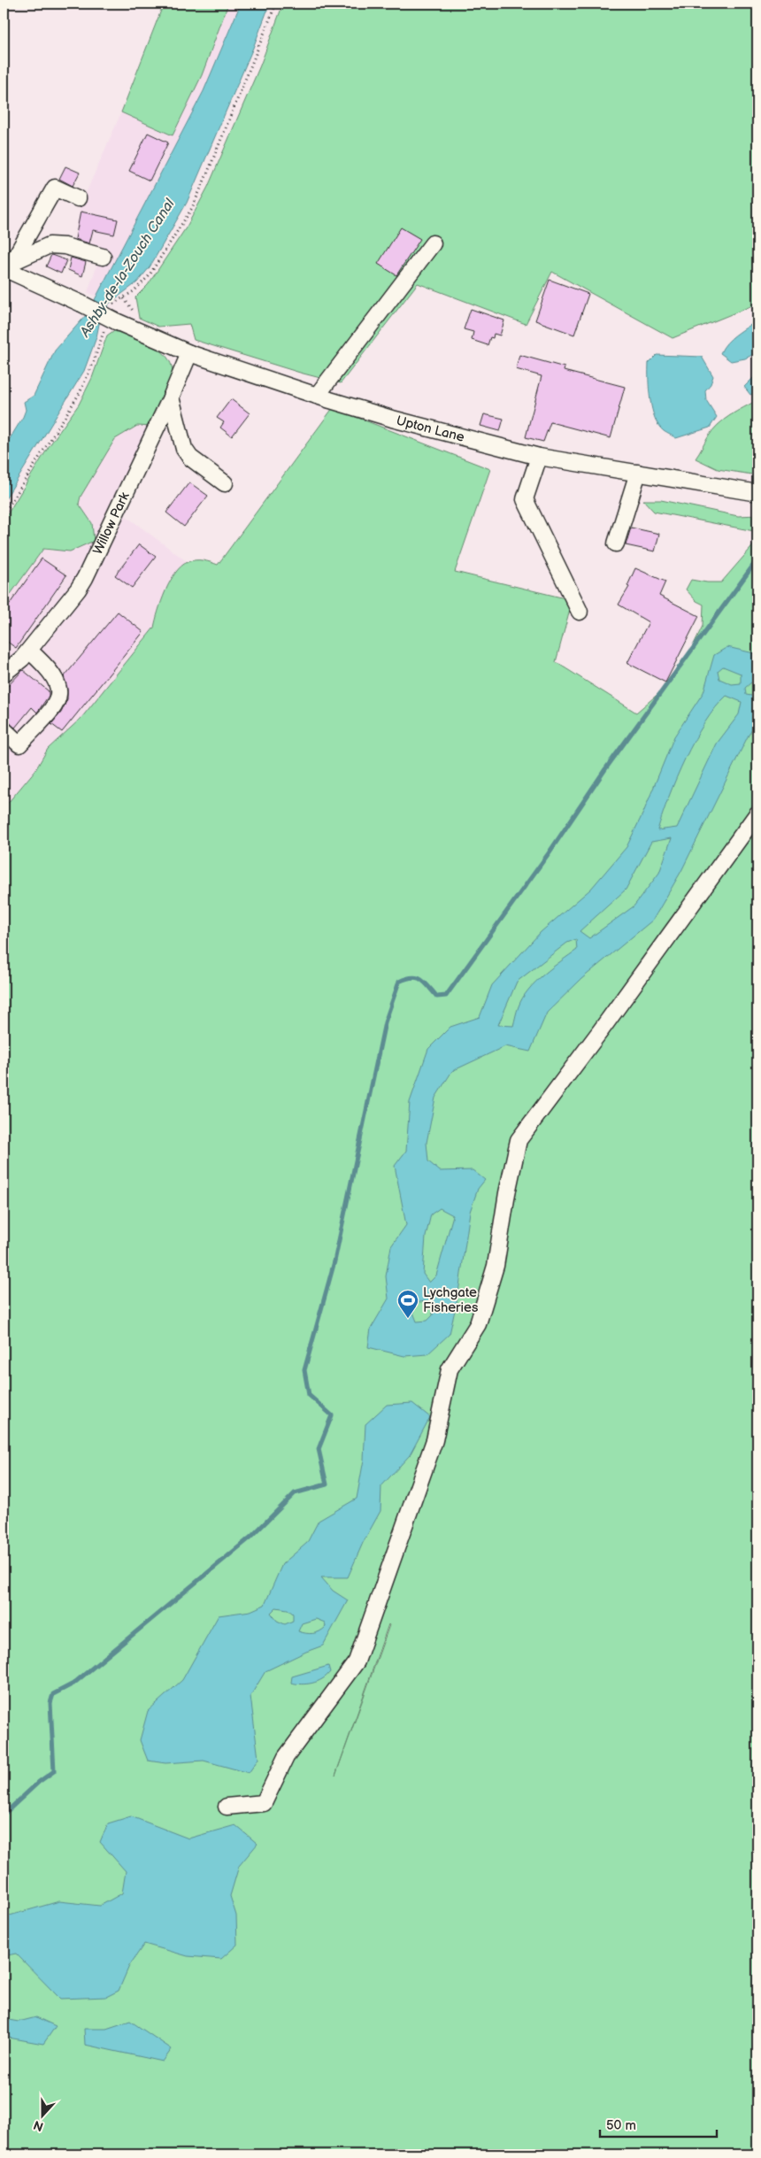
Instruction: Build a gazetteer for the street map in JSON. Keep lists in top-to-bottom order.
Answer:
{
  "streets": {
    "street": ["Upton Lane", "Willow Park"]
  },
  "crossings": [
    ["Upton Lane", "Willow Park"]
  ],
  "water": ["Ashby-de-la-Zouch Canal"],
  "places": {
    "sports": ["Lychgate Fisheries"]
  },
  "scale_bar": "50 m",
  "north": "bottom"
}
